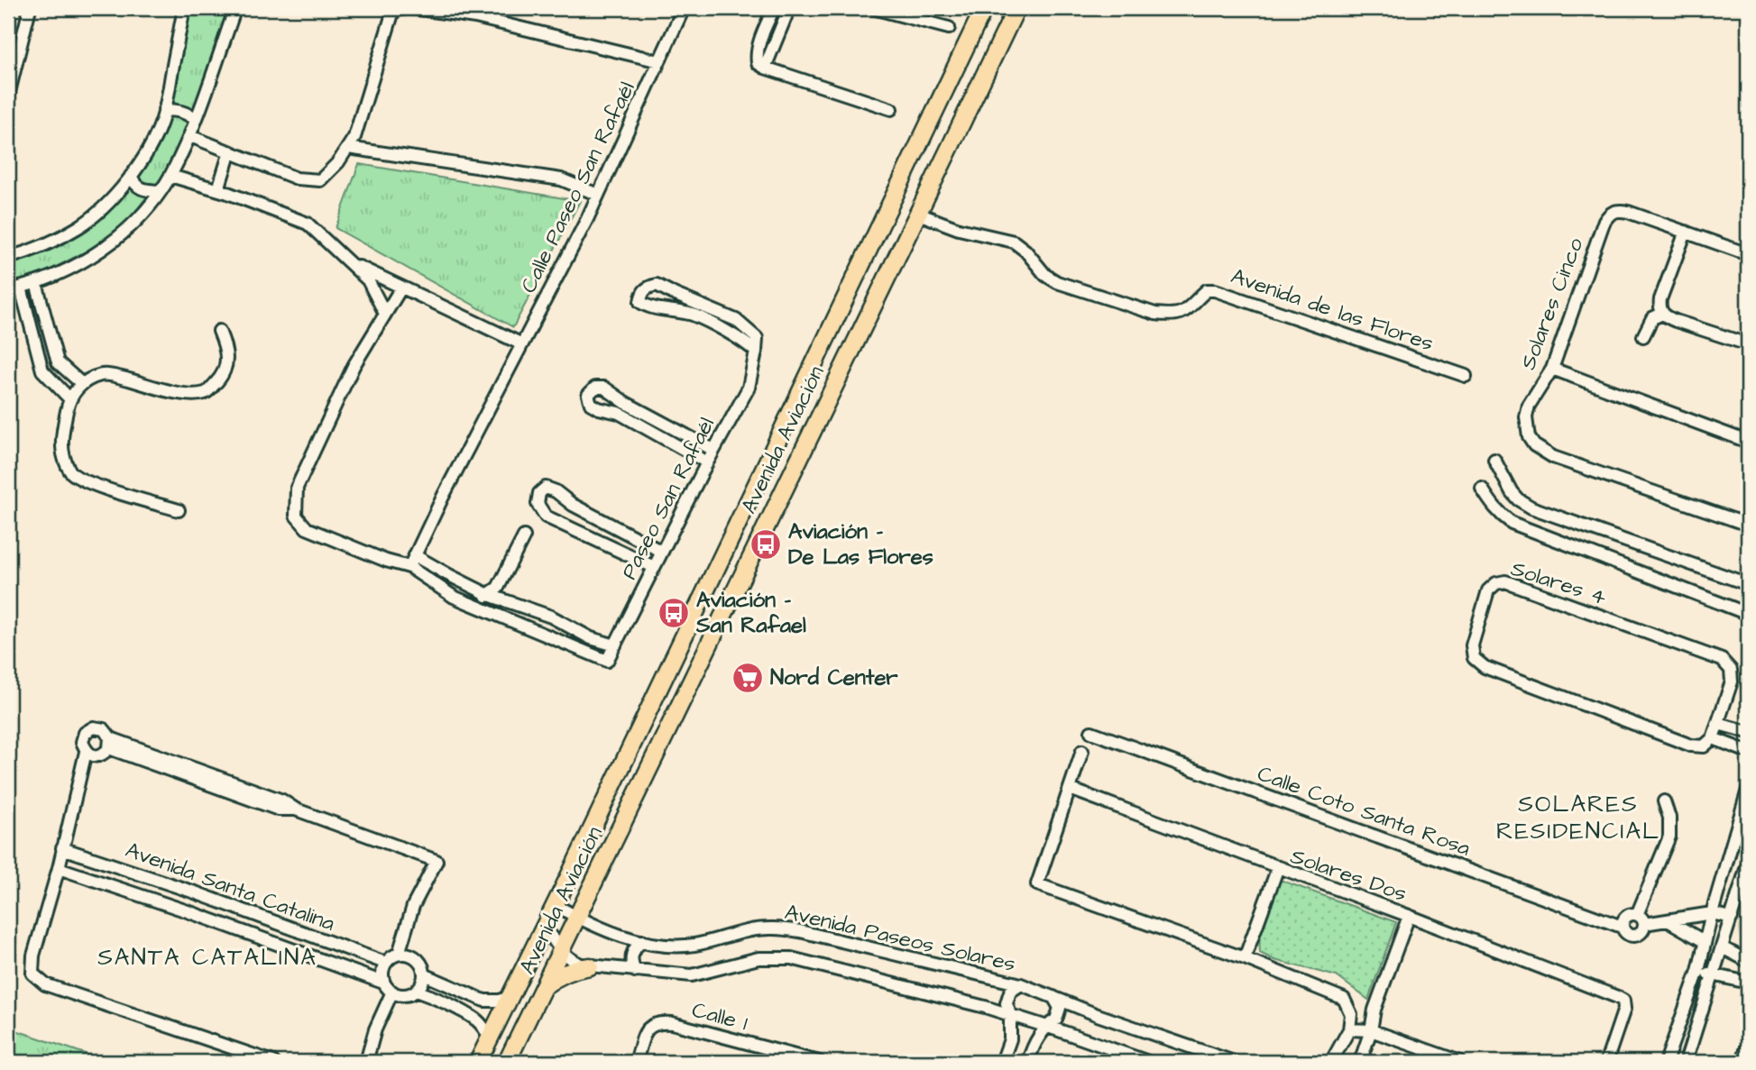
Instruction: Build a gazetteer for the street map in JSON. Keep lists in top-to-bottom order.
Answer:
{
  "streets": {
    "main road": ["Avenida Aviación"],
    "street": [
      "Calle Paseo San Rafaél",
      "Solares Cinco",
      "Avenida de las Flores",
      "Paseo San Rafaél",
      "Solares 4",
      "Calle Coto Santa Rosa",
      "Solares Dos",
      "Avenida Santa Catalina",
      "Avenida Paseos Solares",
      "Calle 1"
    ]
  },
  "crossings": [
    ["Avenida de las Flores", "Avenida Aviación"],
    ["Avenida Aviación", "Avenida Paseos Solares"]
  ],
  "districts": ["SOLARES RESIDENCIAL", "SANTA CATALINA"],
  "places": {
    "bus stop": ["Aviación - De Las Flores", "Aviación - San Rafael"],
    "supermarket": ["Nord Center"]
  }
}
